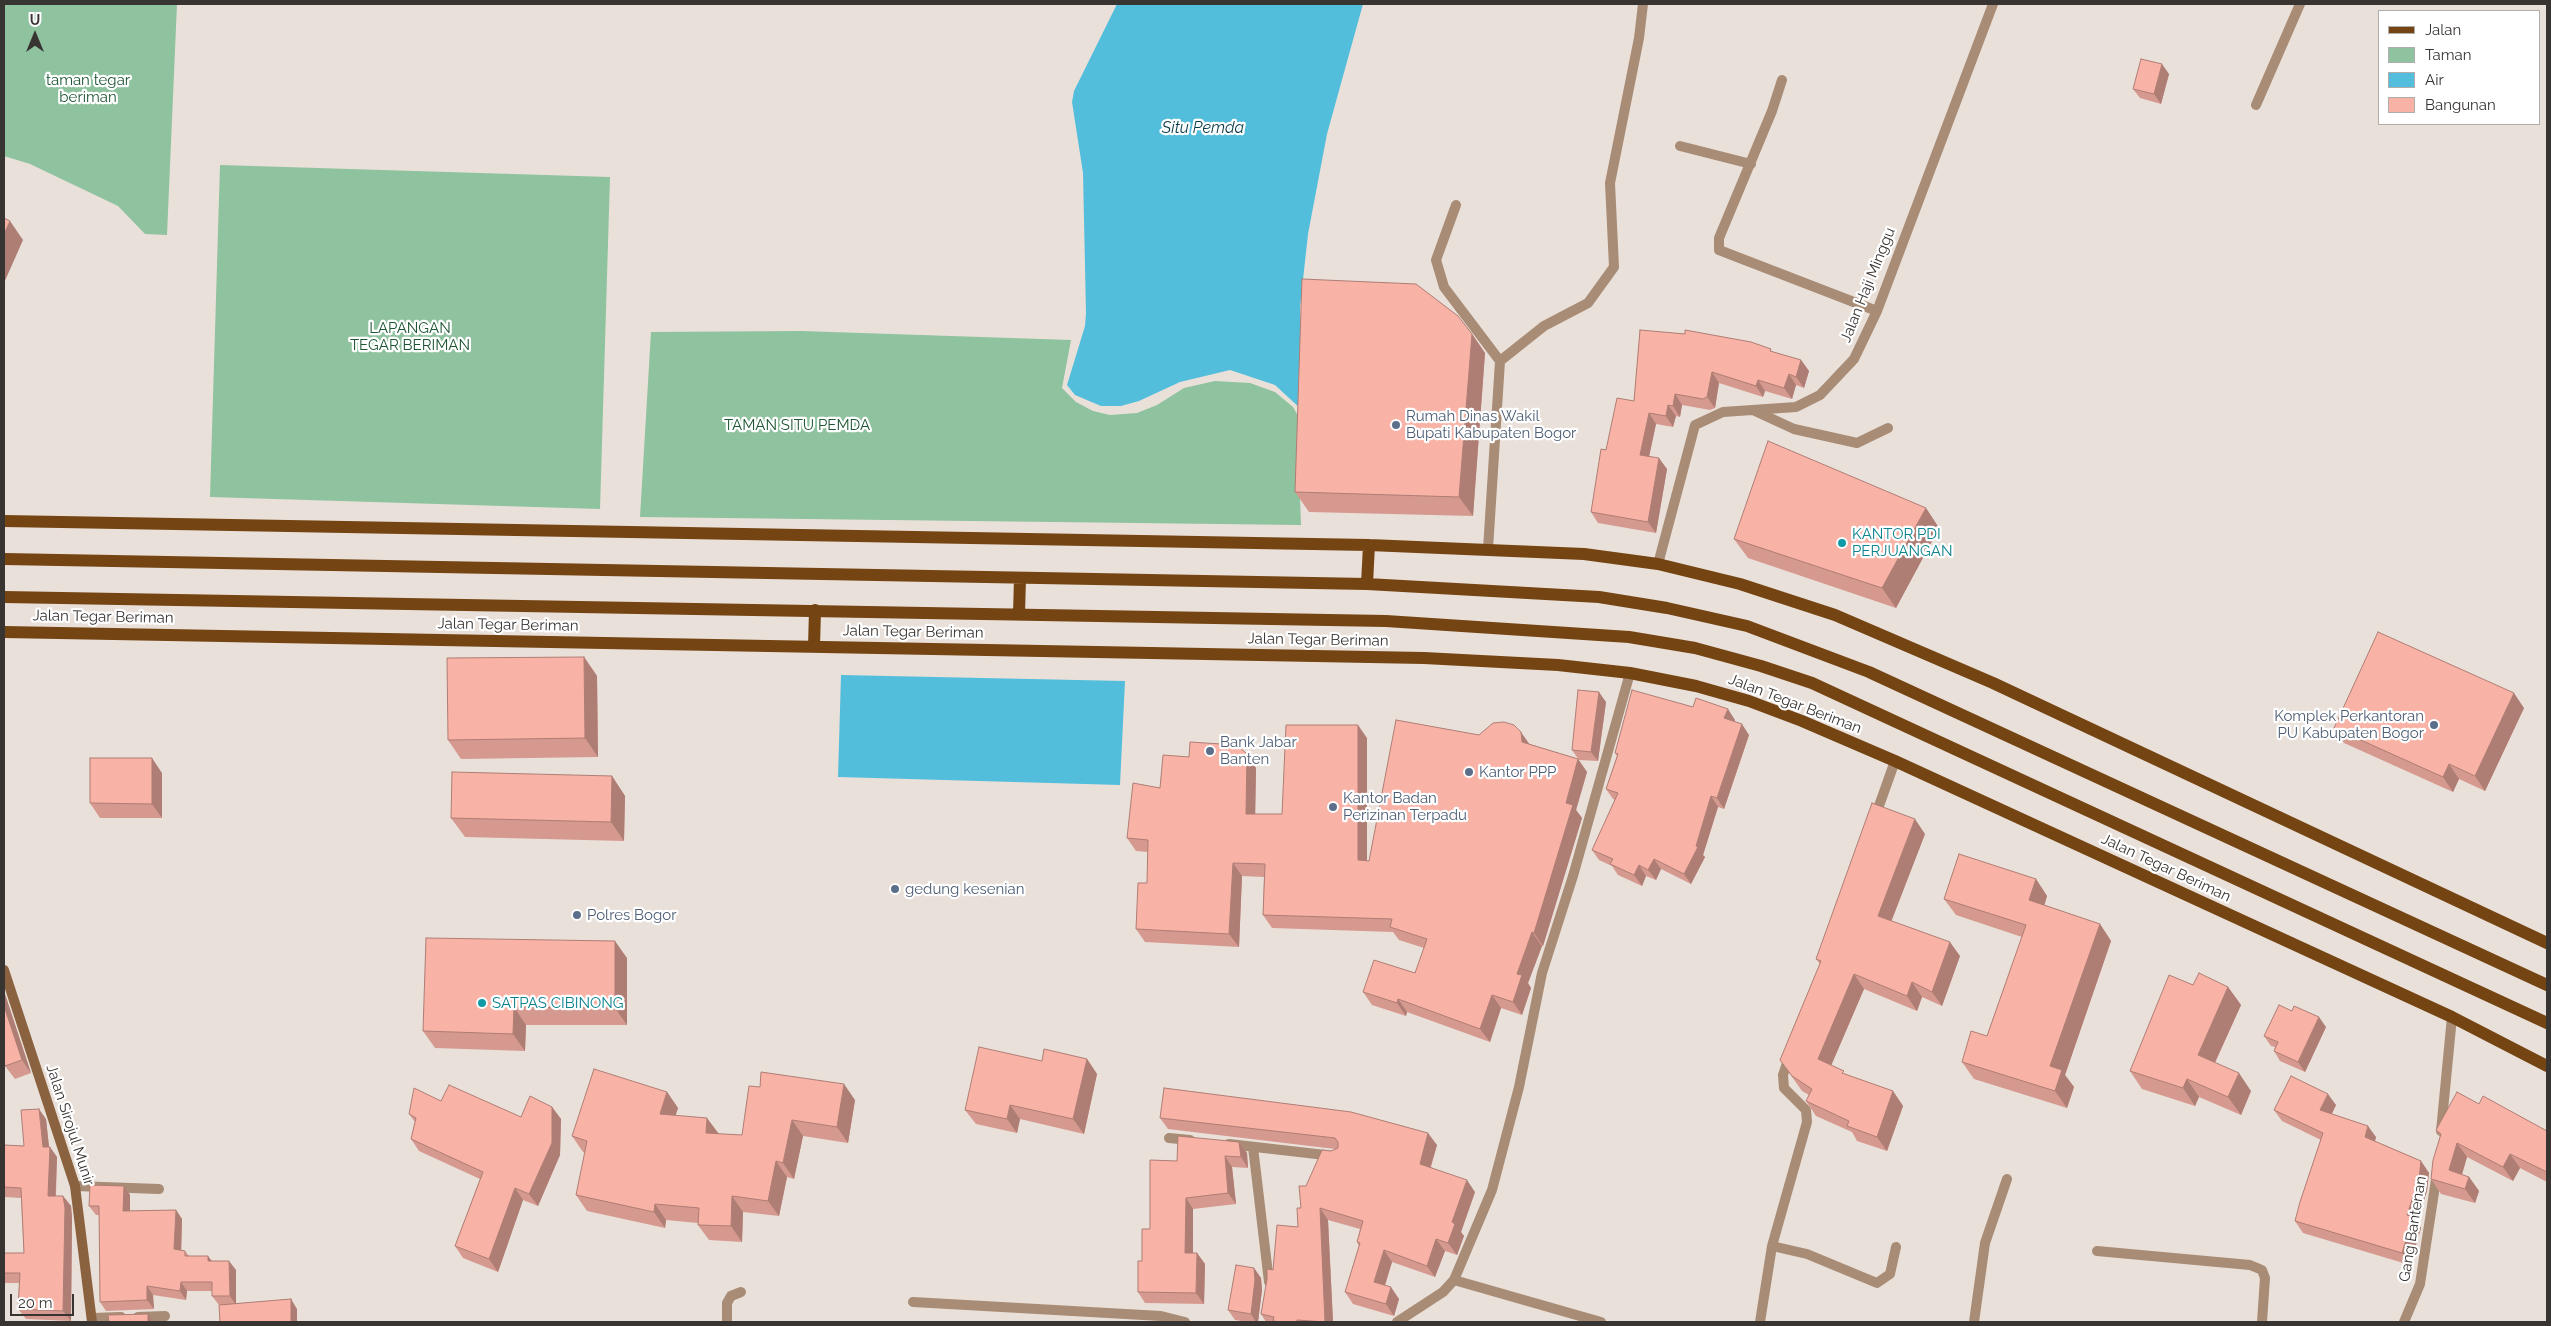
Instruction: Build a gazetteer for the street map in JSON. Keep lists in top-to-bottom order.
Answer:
{
  "streets": {
    "main road": ["Jalan Tegar Beriman"],
    "street": ["Jalan Haji Minggu", "Jalan Sirojul Munir", "Gang Bantenan"]
  },
  "water": ["Situ Pemda"],
  "parks": ["taman tegar beriman", "LAPANGAN TEGAR BERIMAN", "TAMAN SITU PEMDA"],
  "places": [
    "Rumah Dinas Wakil Bupati Kabupaten Bogor",
    "KANTOR PDI PERJUANGAN",
    "Komplek Perkantoran PU Kabupaten Bogor",
    "Bank Jabar Banten",
    "Kantor PPP",
    "Kantor Badan Perizinan Terpadu",
    "gedung kesenian",
    "Polres Bogor",
    "SATPAS CIBINONG"
  ],
  "legend": [
    "Jalan",
    "Taman",
    "Air",
    "Bangunan"
  ],
  "scale_bar": "20 m",
  "north": "top"
}
